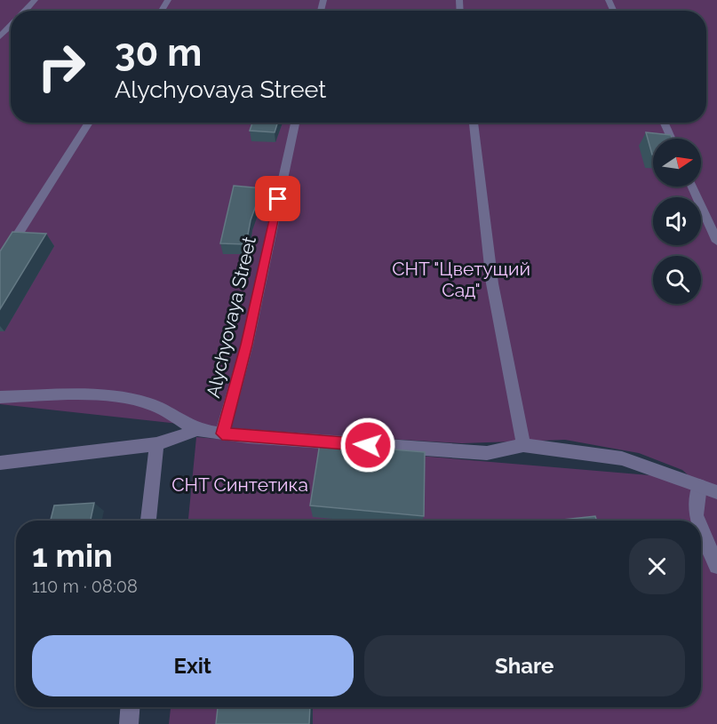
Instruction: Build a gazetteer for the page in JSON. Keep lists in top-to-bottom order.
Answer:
{
  "streets": {
    "street": ["Alychyovaya Street"]
  },
  "parks": ["СНТ \"Цветущий Сад\"", "СНТ Синтетика"],
  "north": "right",
  "page": {
    "turn": ["30 m", "Alychyovaya Street"],
    "heading": ["1 min", "110 m · 08:08"],
    "buttons": ["Exit", "Share"]
  }
}
